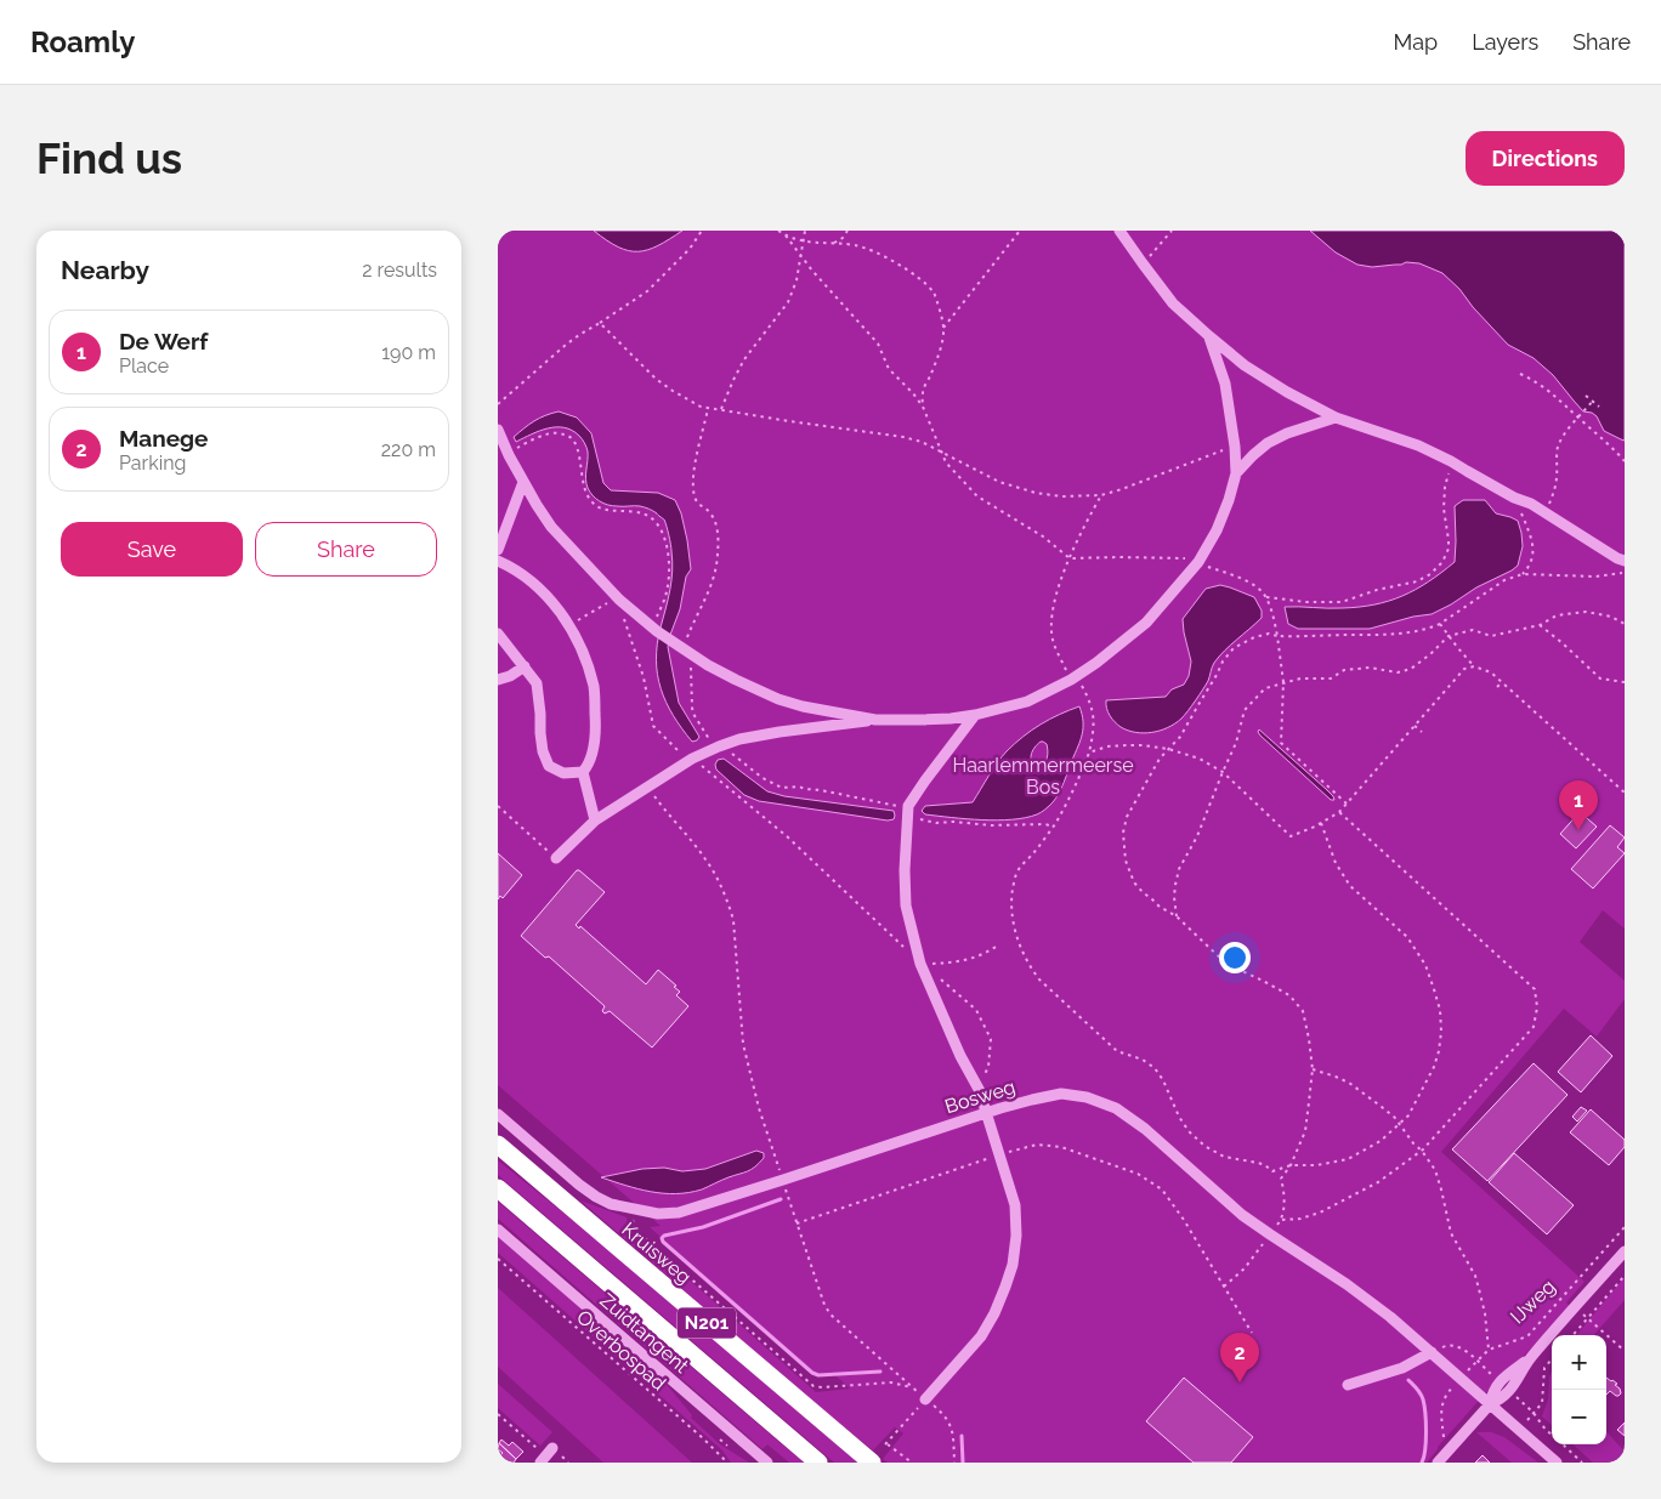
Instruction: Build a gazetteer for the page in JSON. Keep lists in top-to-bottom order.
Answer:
{
  "streets": {
    "highway": ["Kruisweg", "N201"],
    "street": ["Bosweg", "IJweg", "Zuidtangent"],
    "path": ["Overbospad"]
  },
  "crossings": [
    ["Bosweg", "IJweg"]
  ],
  "parks": ["Haarlemmermeerse Bos"],
  "page": {
    "header": "Roamly",
    "nav": ["Map", "Layers", "Share"],
    "buttons": [
      "Directions",
      ["Save", "Share"]
    ],
    "title": "Find us",
    "heading": ["Nearby", "2 results"],
    "list": [
      {
        "mark": "1",
        "name": "De Werf",
        "note": "Place",
        "value": "190 m"
      },
      {
        "mark": "2",
        "name": "Manege",
        "note": "Parking",
        "value": "220 m"
      }
    ],
    "pins": ["1", "2"],
    "map_buttons": ["+", "−"]
  }
}
